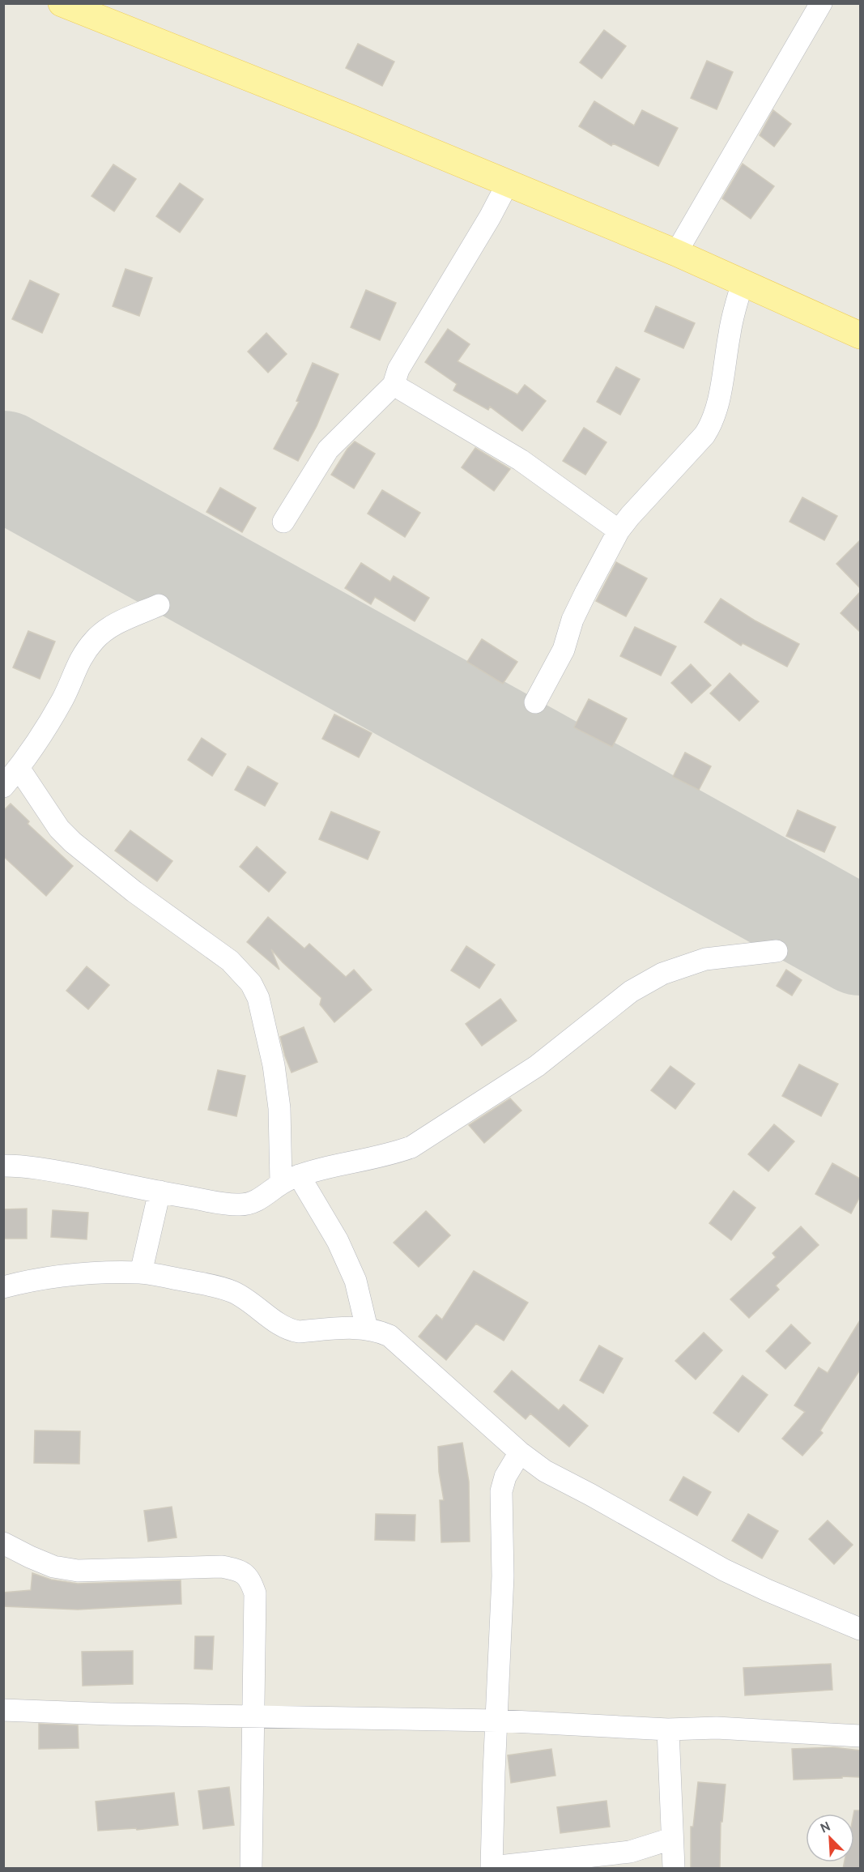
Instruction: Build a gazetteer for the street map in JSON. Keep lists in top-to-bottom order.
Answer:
{
  "north": "top left"
}
